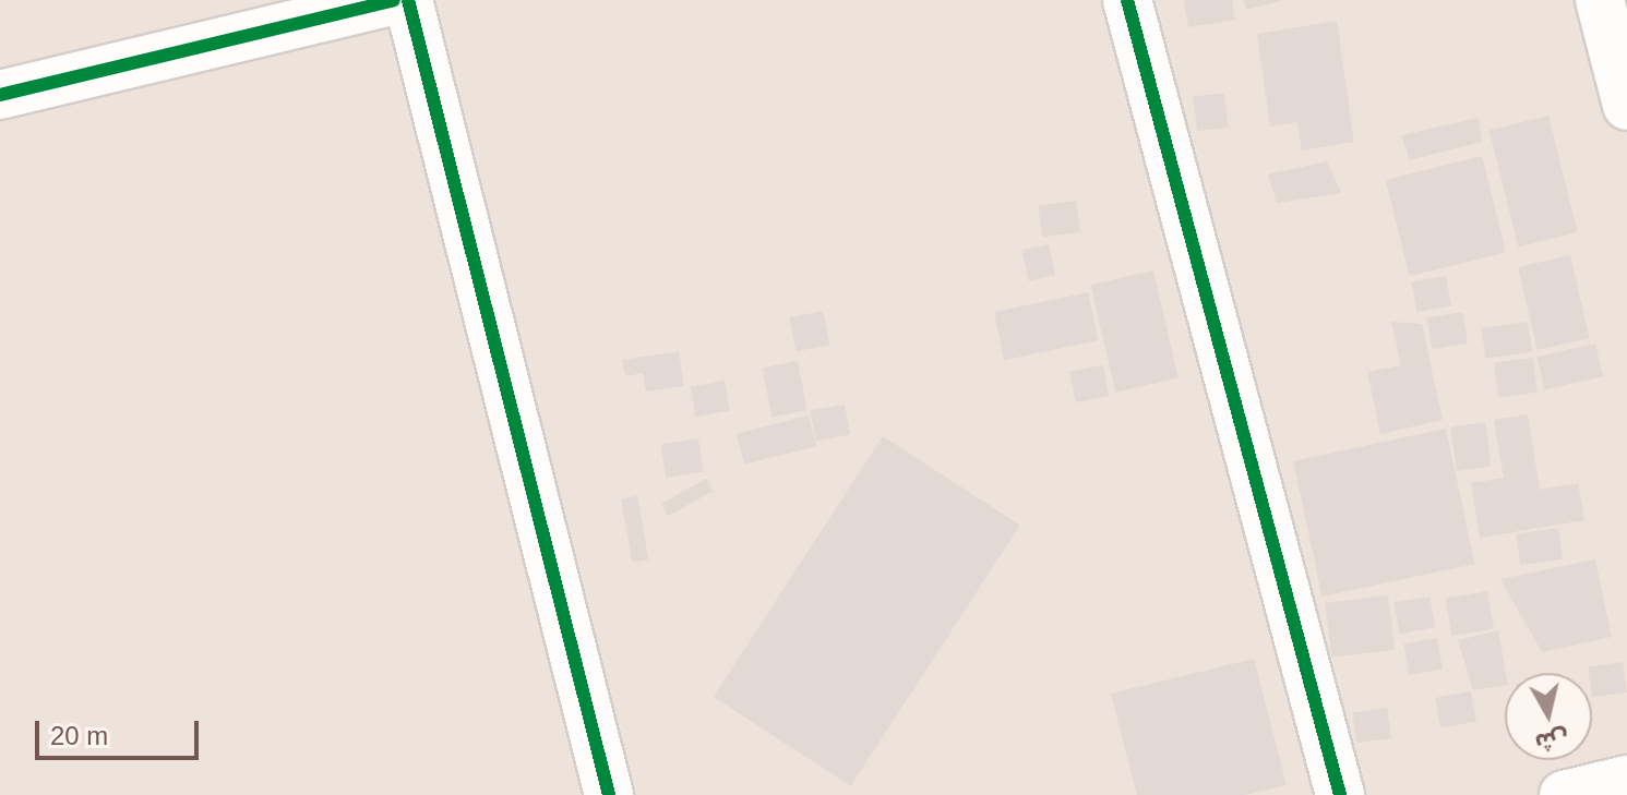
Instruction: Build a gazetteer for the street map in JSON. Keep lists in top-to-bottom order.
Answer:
{
  "scale_bar": "20 m",
  "north": "bottom"
}
